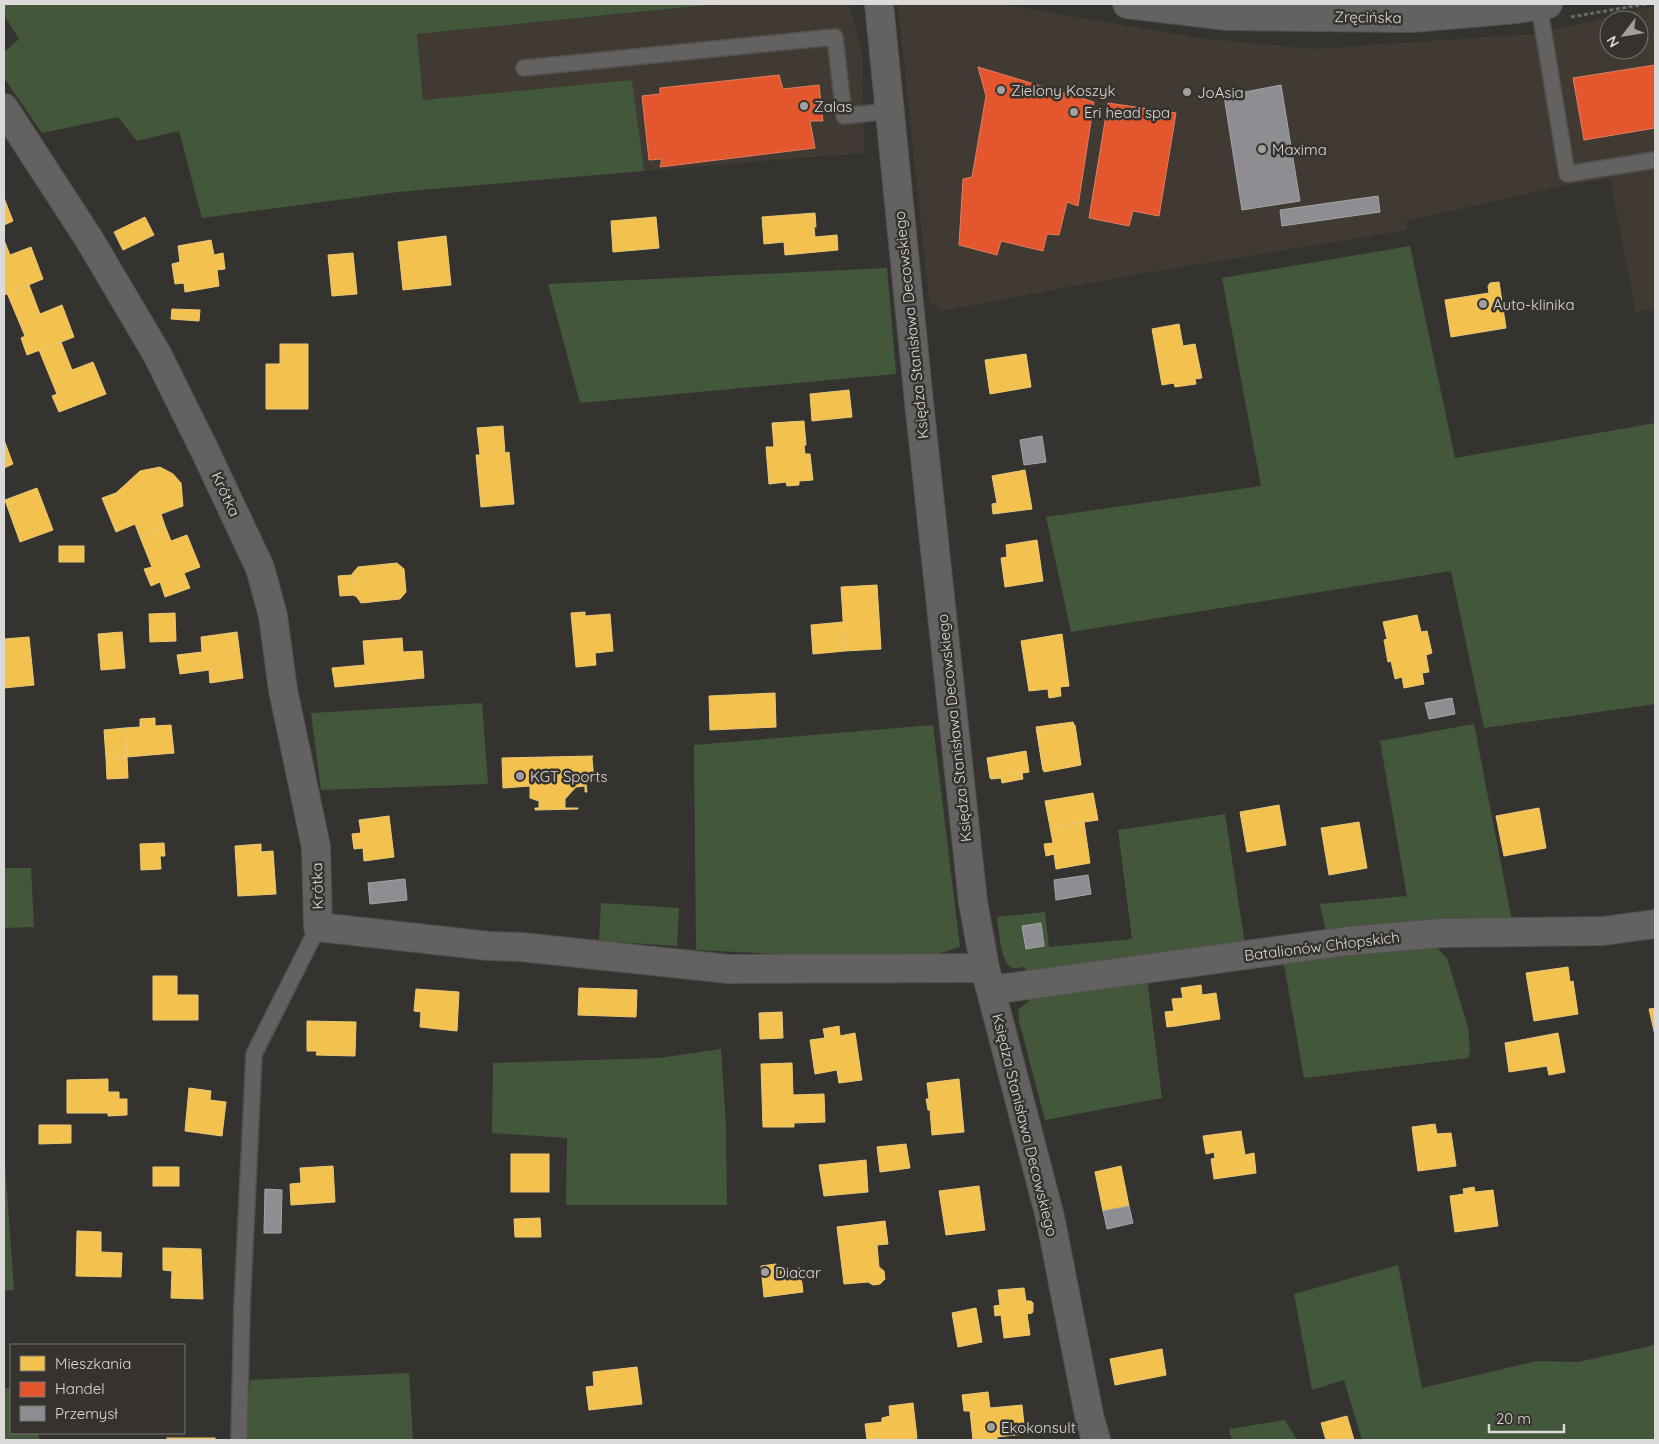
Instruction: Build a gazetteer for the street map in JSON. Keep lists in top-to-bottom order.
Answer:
{
  "streets": {
    "street": [
      "Zręcińska",
      "Księdza Stanisława Decowskiego",
      "Krótka",
      "Batalionów Chłopskich"
    ]
  },
  "crossings": [
    ["Księdza Stanisława Decowskiego", "Batalionów Chłopskich"],
    ["Krótka", "Batalionów Chłopskich"]
  ],
  "places": [
    "Zielony Koszyk",
    "JoAsia",
    "Zalas",
    "Eri head spa",
    "Maxima",
    "Auto-klinika",
    "KGT Sports",
    "Diacar",
    "Ekokonsult"
  ],
  "legend": ["Mieszkania", "Handel", "Przemysł"],
  "scale_bar": "20 m",
  "north": "bottom left"
}
